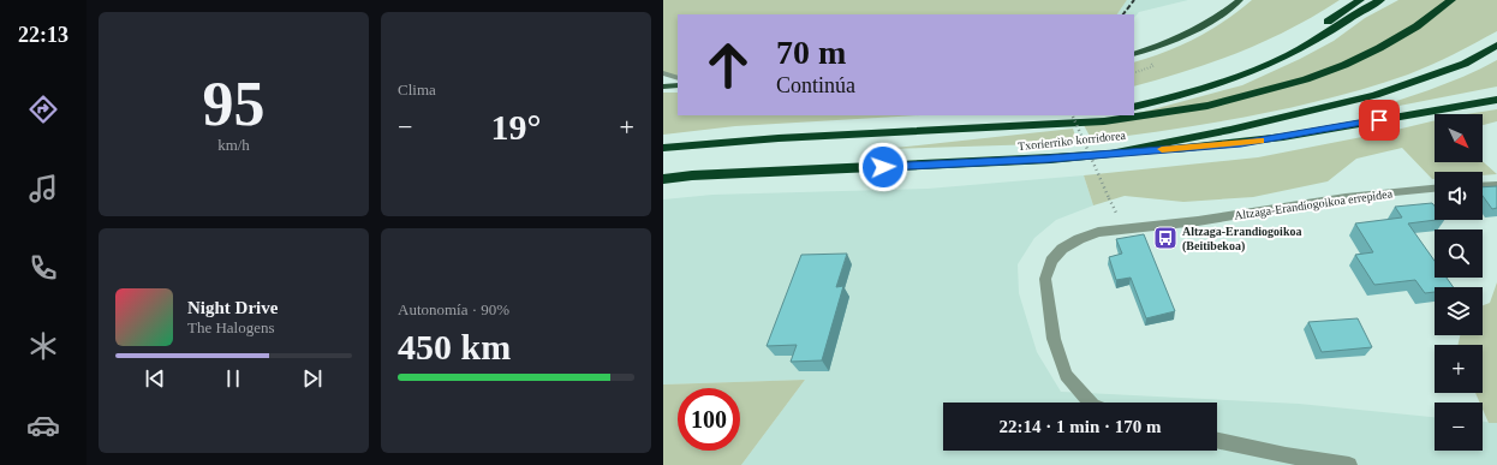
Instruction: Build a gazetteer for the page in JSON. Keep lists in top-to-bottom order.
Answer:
{
  "streets": {
    "highway": ["Txorierriko korridorea"],
    "street": ["Altzaga-Erandiogoikoa errepidea"]
  },
  "places": {
    "bus stop": ["Altzaga-Erandiogoikoa (Beitibekoa)"]
  },
  "north": "bottom right",
  "page": {
    "tabs": "22:13",
    "tile": [
      ["95", "km/h"],
      "Clima",
      ["Autonomía · 90%", "450 km"]
    ],
    "turn": ["70 m", "Continúa"],
    "heat": ["−", "19°", "+"],
    "map_buttons": ["+", "−"],
    "song": ["Night Drive", "The Halogens"],
    "limit": "100",
    "trip": "22:14 · 1 min · 170 m"
  }
}
